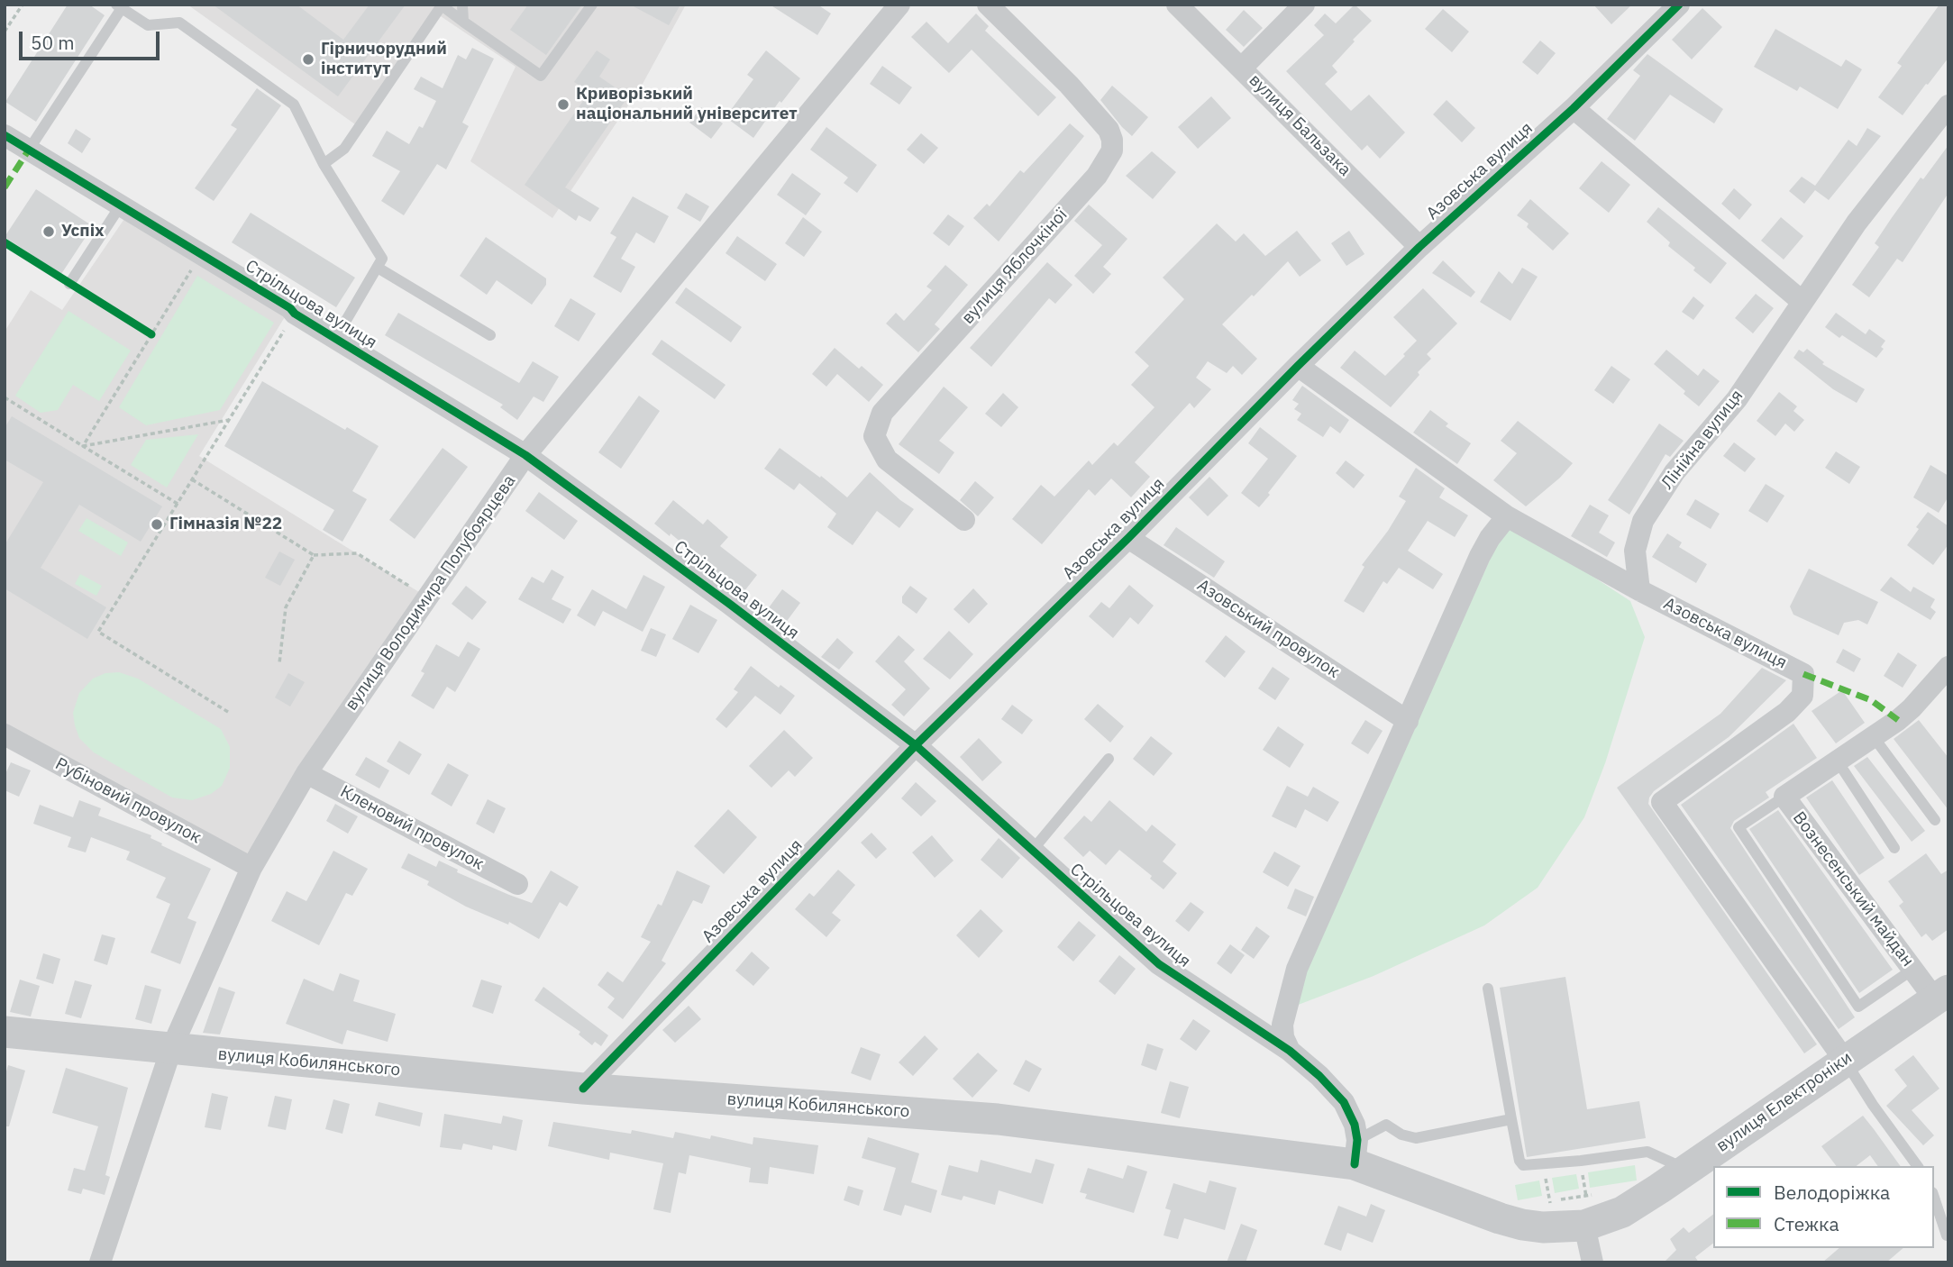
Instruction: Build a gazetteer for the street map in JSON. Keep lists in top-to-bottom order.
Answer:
{
  "streets": {
    "main road": ["вулиця Кобилянського", "вулиця Електроніки"],
    "street": [
      "вулиця Бальзака",
      "Азовська вулиця",
      "вулиця Яблочкіної",
      "Стрільцова вулиця",
      "Лінійна вулиця",
      "вулиця Володимира Полубоярцева",
      "Азовський провулок",
      "Рубіновий провулок",
      "Кленовий провулок",
      "Вознесенський майдан"
    ]
  },
  "crossings": [
    ["вулиця Бальзака", "Азовська вулиця"],
    ["Азовська вулиця", "Стрільцова вулиця"],
    ["Азовська вулиця", "Лінійна вулиця"],
    ["Азовська вулиця", "Азовський провулок"],
    ["Азовська вулиця", "вулиця Кобилянського"],
    ["Азовська вулиця", "вулиця Електроніки"],
    ["Стрільцова вулиця", "вулиця Володимира Полубоярцева"],
    ["Стрільцова вулиця", "вулиця Кобилянського"],
    ["вулиця Володимира Полубоярцева", "Рубіновий провулок"],
    ["вулиця Володимира Полубоярцева", "Кленовий провулок"],
    ["вулиця Володимира Полубоярцева", "вулиця Кобилянського"],
    ["Вознесенський майдан", "вулиця Електроніки"],
    ["вулиця Кобилянського", "вулиця Електроніки"]
  ],
  "places": [
    "Гірничорудний інститут",
    "Криворізький національний університет",
    "Успіх",
    "Гімназія №22"
  ],
  "legend": ["Велодоріжка", "Стежка"],
  "scale_bar": "50 m"
}
